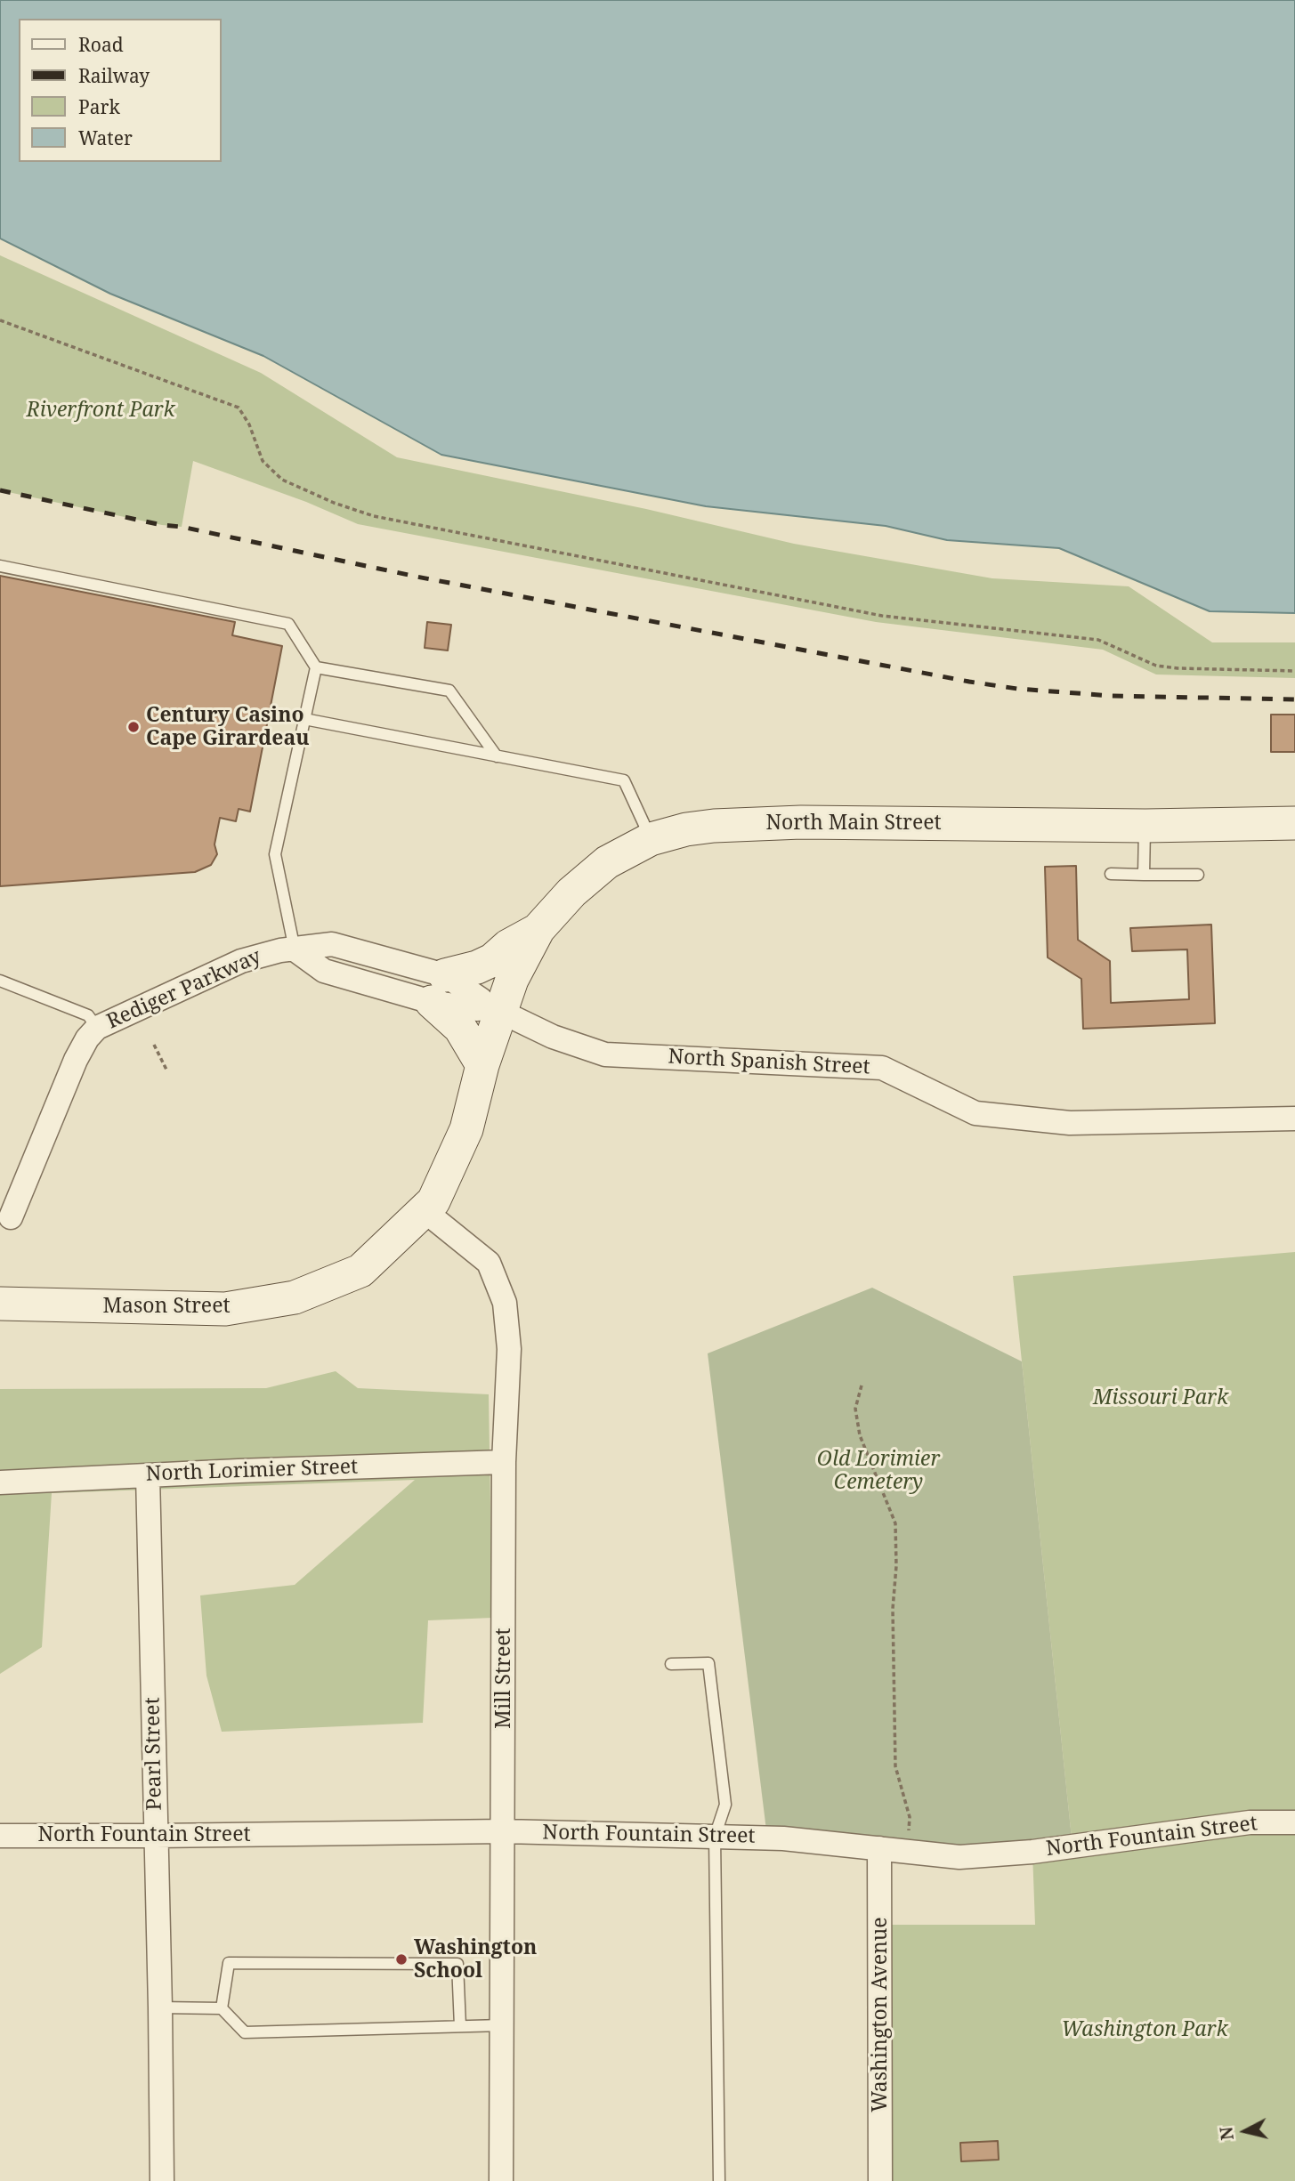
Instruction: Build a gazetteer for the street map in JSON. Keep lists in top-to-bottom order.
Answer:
{
  "streets": {
    "main road": ["North Main Street", "Mason Street"],
    "street": [
      "Rediger Parkway",
      "North Spanish Street",
      "North Lorimier Street",
      "Mill Street",
      "Pearl Street",
      "North Fountain Street",
      "Washington Avenue"
    ]
  },
  "crossings": [
    ["North Main Street", "Rediger Parkway"],
    ["North Main Street", "North Spanish Street"],
    ["North Main Street", "Mason Street"],
    ["Rediger Parkway", "North Spanish Street"],
    ["Rediger Parkway", "Mason Street"],
    ["North Spanish Street", "Mason Street"],
    ["Mason Street", "Mill Street"],
    ["North Lorimier Street", "Mill Street"],
    ["North Lorimier Street", "Pearl Street"],
    ["Mill Street", "North Fountain Street"],
    ["Pearl Street", "North Fountain Street"],
    ["North Fountain Street", "Washington Avenue"]
  ],
  "parks": [
    "Riverfront Park",
    "Missouri Park",
    "Old Lorimier Cemetery",
    "Washington Park"
  ],
  "places": ["Century Casino Cape Girardeau", "Washington School"],
  "legend": [
    "Road",
    "Railway",
    "Park",
    "Water"
  ],
  "north": "left"
}
